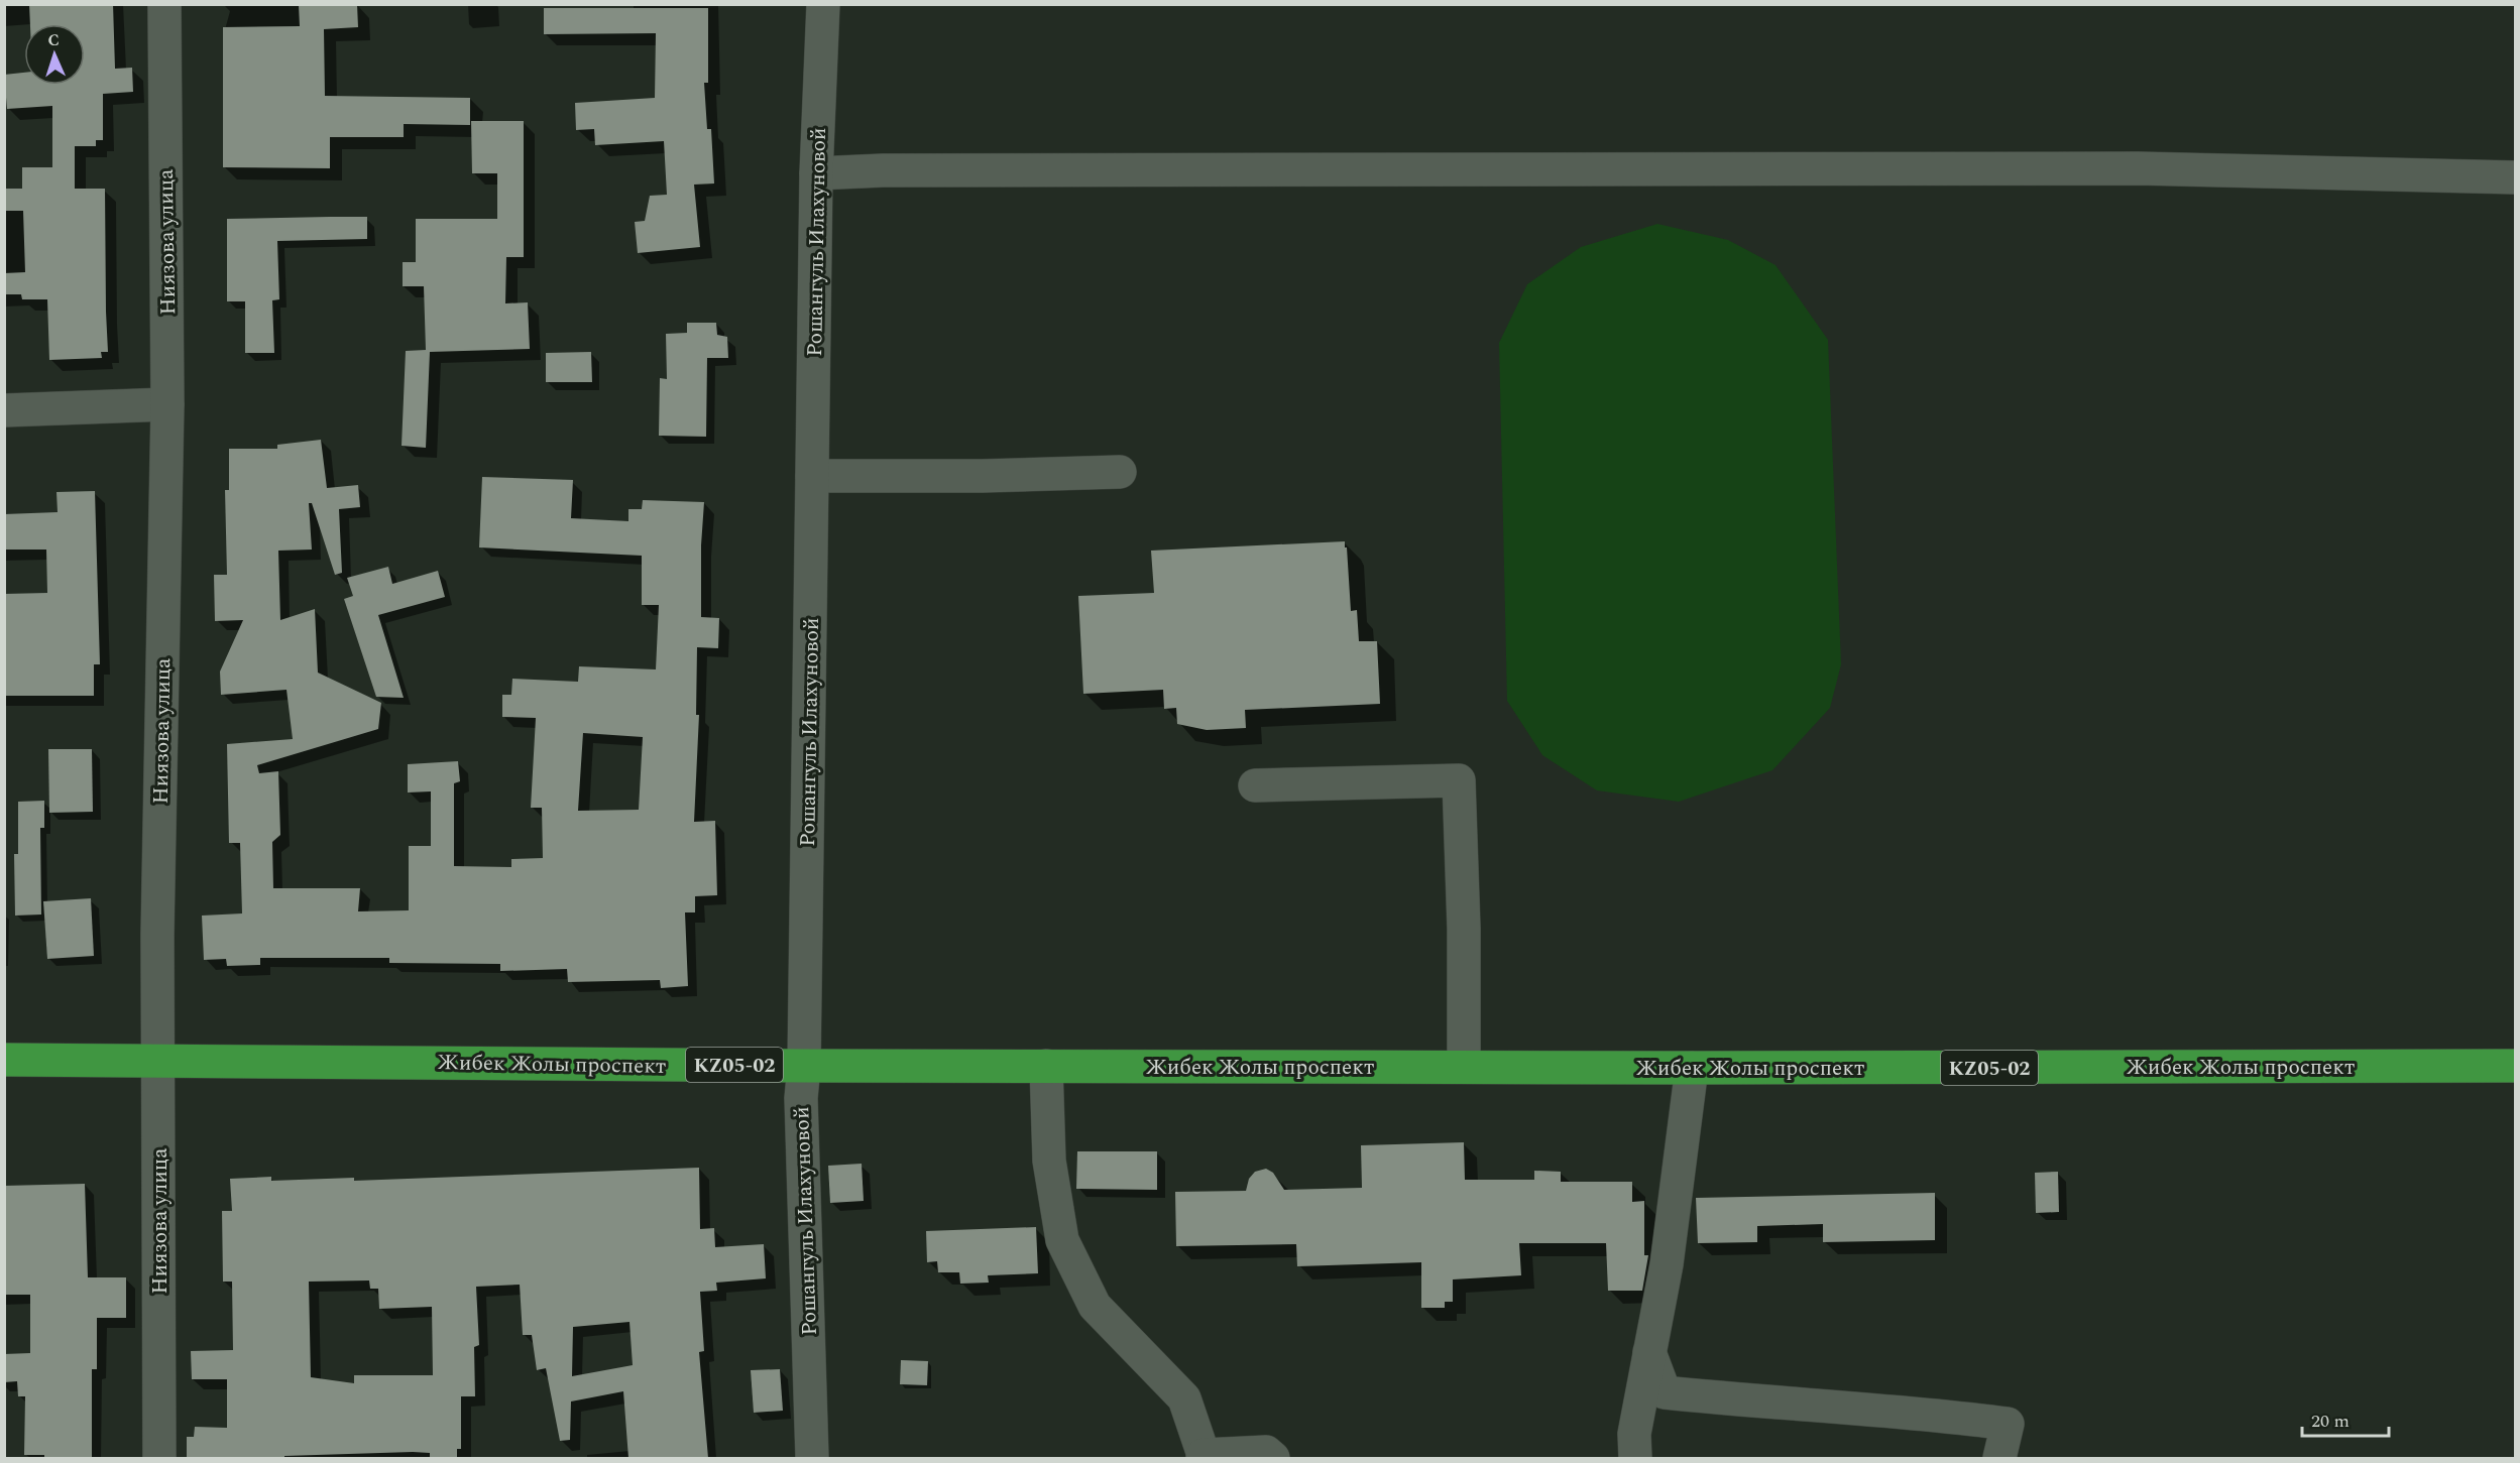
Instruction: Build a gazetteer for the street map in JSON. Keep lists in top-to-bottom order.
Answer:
{
  "streets": {
    "highway": ["Жибек Жолы проспект", "KZ05-02"],
    "street": ["Ниязова улица", "Рошангуль Илахуновой"]
  },
  "crossings": [
    ["Ниязова улица", "Жибек Жолы проспект"],
    ["Рошангуль Илахуновой", "Жибек Жолы проспект"]
  ],
  "scale_bar": "20 m",
  "north": "top"
}
